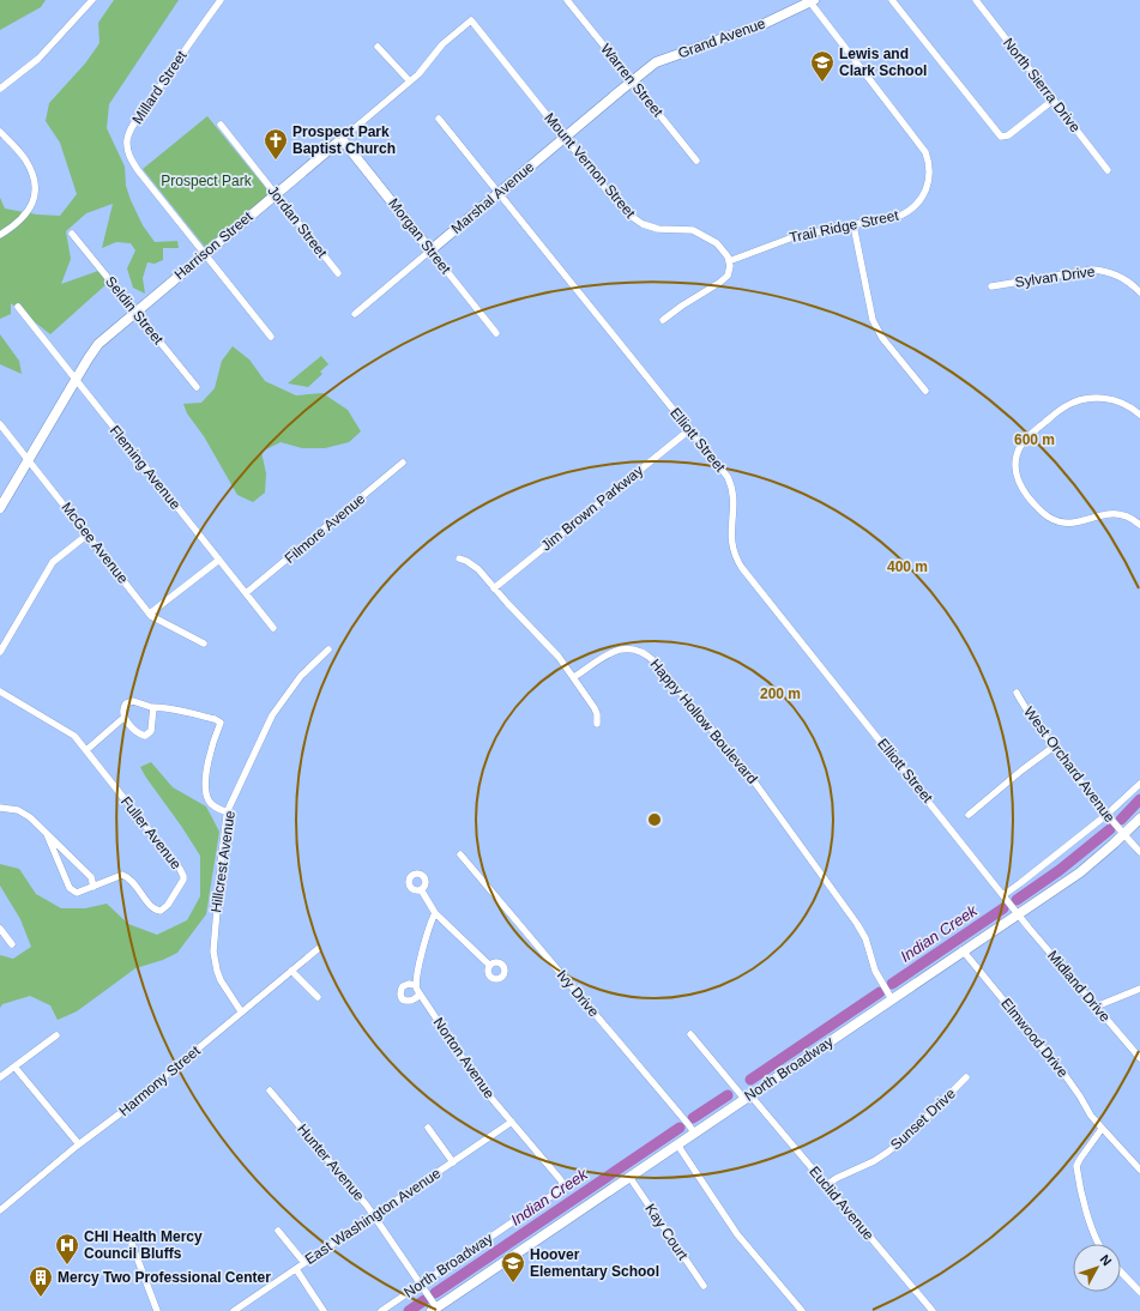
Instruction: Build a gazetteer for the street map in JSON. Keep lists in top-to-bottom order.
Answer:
{
  "streets": {
    "street": [
      "Grand Avenue",
      "Warren Street",
      "North Sierra Drive",
      "Millard Street",
      "Mount Vernon Street",
      "Marshal Avenue",
      "Jordan Street",
      "Trail Ridge Street",
      "Morgan Street",
      "Harrison Street",
      "Sylvan Drive",
      "Seldin Street",
      "Elliott Street",
      "Fleming Avenue",
      "Jim Brown Parkway",
      "Filmore Avenue",
      "McGee Avenue",
      "Happy Hollow Boulevard",
      "West Orchard Avenue",
      "Fuller Avenue",
      "Hillcrest Avenue",
      "Midland Drive",
      "Ivy Drive",
      "Elmwood Drive",
      "Norton Avenue",
      "North Broadway",
      "Harmony Street",
      "Sunset Drive",
      "Hunter Avenue",
      "Euclid Avenue",
      "East Washington Avenue",
      "Kay Court"
    ]
  },
  "crossings": [
    ["Grand Avenue", "Warren Street"],
    ["Grand Avenue", "Marshal Avenue"],
    ["Grand Avenue", "Trail Ridge Street"],
    ["Warren Street", "Marshal Avenue"],
    ["Millard Street", "Harrison Street"],
    ["Mount Vernon Street", "Marshal Avenue"],
    ["Mount Vernon Street", "Trail Ridge Street"],
    ["Mount Vernon Street", "Harrison Street"],
    ["Marshal Avenue", "Morgan Street"],
    ["Marshal Avenue", "Elliott Street"],
    ["Jordan Street", "Harrison Street"],
    ["Morgan Street", "Harrison Street"],
    ["Harrison Street", "Seldin Street"],
    ["Harrison Street", "Fleming Avenue"],
    ["Harrison Street", "McGee Avenue"],
    ["Elliott Street", "Jim Brown Parkway"],
    ["Elliott Street", "Midland Drive"],
    ["Elliott Street", "North Broadway"],
    ["Fleming Avenue", "Filmore Avenue"],
    ["Happy Hollow Boulevard", "North Broadway"],
    ["West Orchard Avenue", "North Broadway"],
    ["Hillcrest Avenue", "Harmony Street"],
    ["Midland Drive", "North Broadway"],
    ["Ivy Drive", "North Broadway"],
    ["Elmwood Drive", "North Broadway"],
    ["Norton Avenue", "North Broadway"],
    ["Norton Avenue", "East Washington Avenue"],
    ["North Broadway", "Hunter Avenue"],
    ["North Broadway", "Euclid Avenue"],
    ["North Broadway", "Kay Court"],
    ["Sunset Drive", "Euclid Avenue"],
    ["Hunter Avenue", "East Washington Avenue"]
  ],
  "water": ["Indian Creek"],
  "parks": ["Prospect Park"],
  "places": {
    "school or university": ["Lewis and Clark School", "Hoover Elementary School"],
    "church": ["Prospect Park Baptist Church"],
    "hospital": ["CHI Health Mercy Council Bluffs"],
    "building": ["Mercy Two Professional Center"]
  },
  "north": "top right",
  "rings": ["600 m", "400 m", "200 m"]
}
